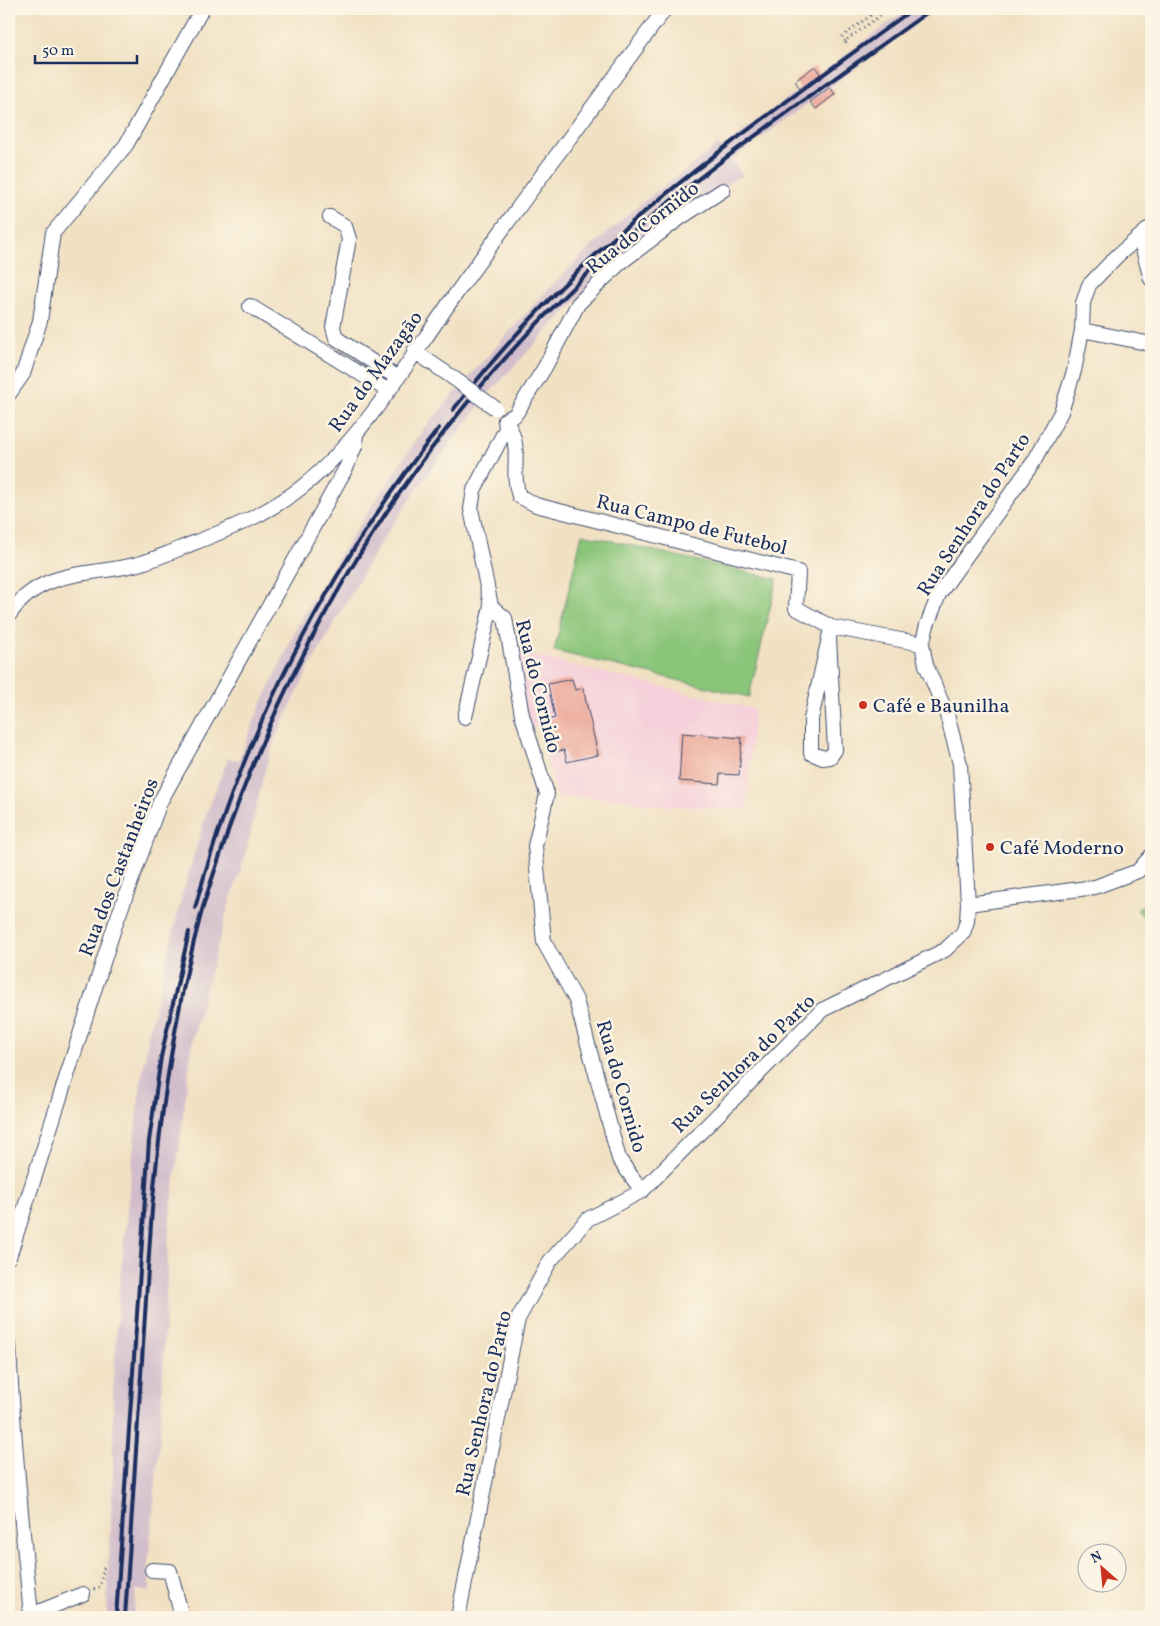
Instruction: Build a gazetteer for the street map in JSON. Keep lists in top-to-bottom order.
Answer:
{
  "streets": {
    "street": [
      "Rua do Cornido",
      "Rua do Mazagão",
      "Rua Senhora do Parto",
      "Rua Campo de Futebol",
      "Rua dos Castanheiros"
    ]
  },
  "crossings": [
    ["Rua do Cornido", "Rua Senhora do Parto"],
    ["Rua do Cornido", "Rua Campo de Futebol"],
    ["Rua do Mazagão", "Rua dos Castanheiros"],
    ["Rua Senhora do Parto", "Rua Campo de Futebol"]
  ],
  "places": ["Café e Baunilha", "Café Moderno"],
  "scale_bar": "50 m",
  "north": "top left"
}
